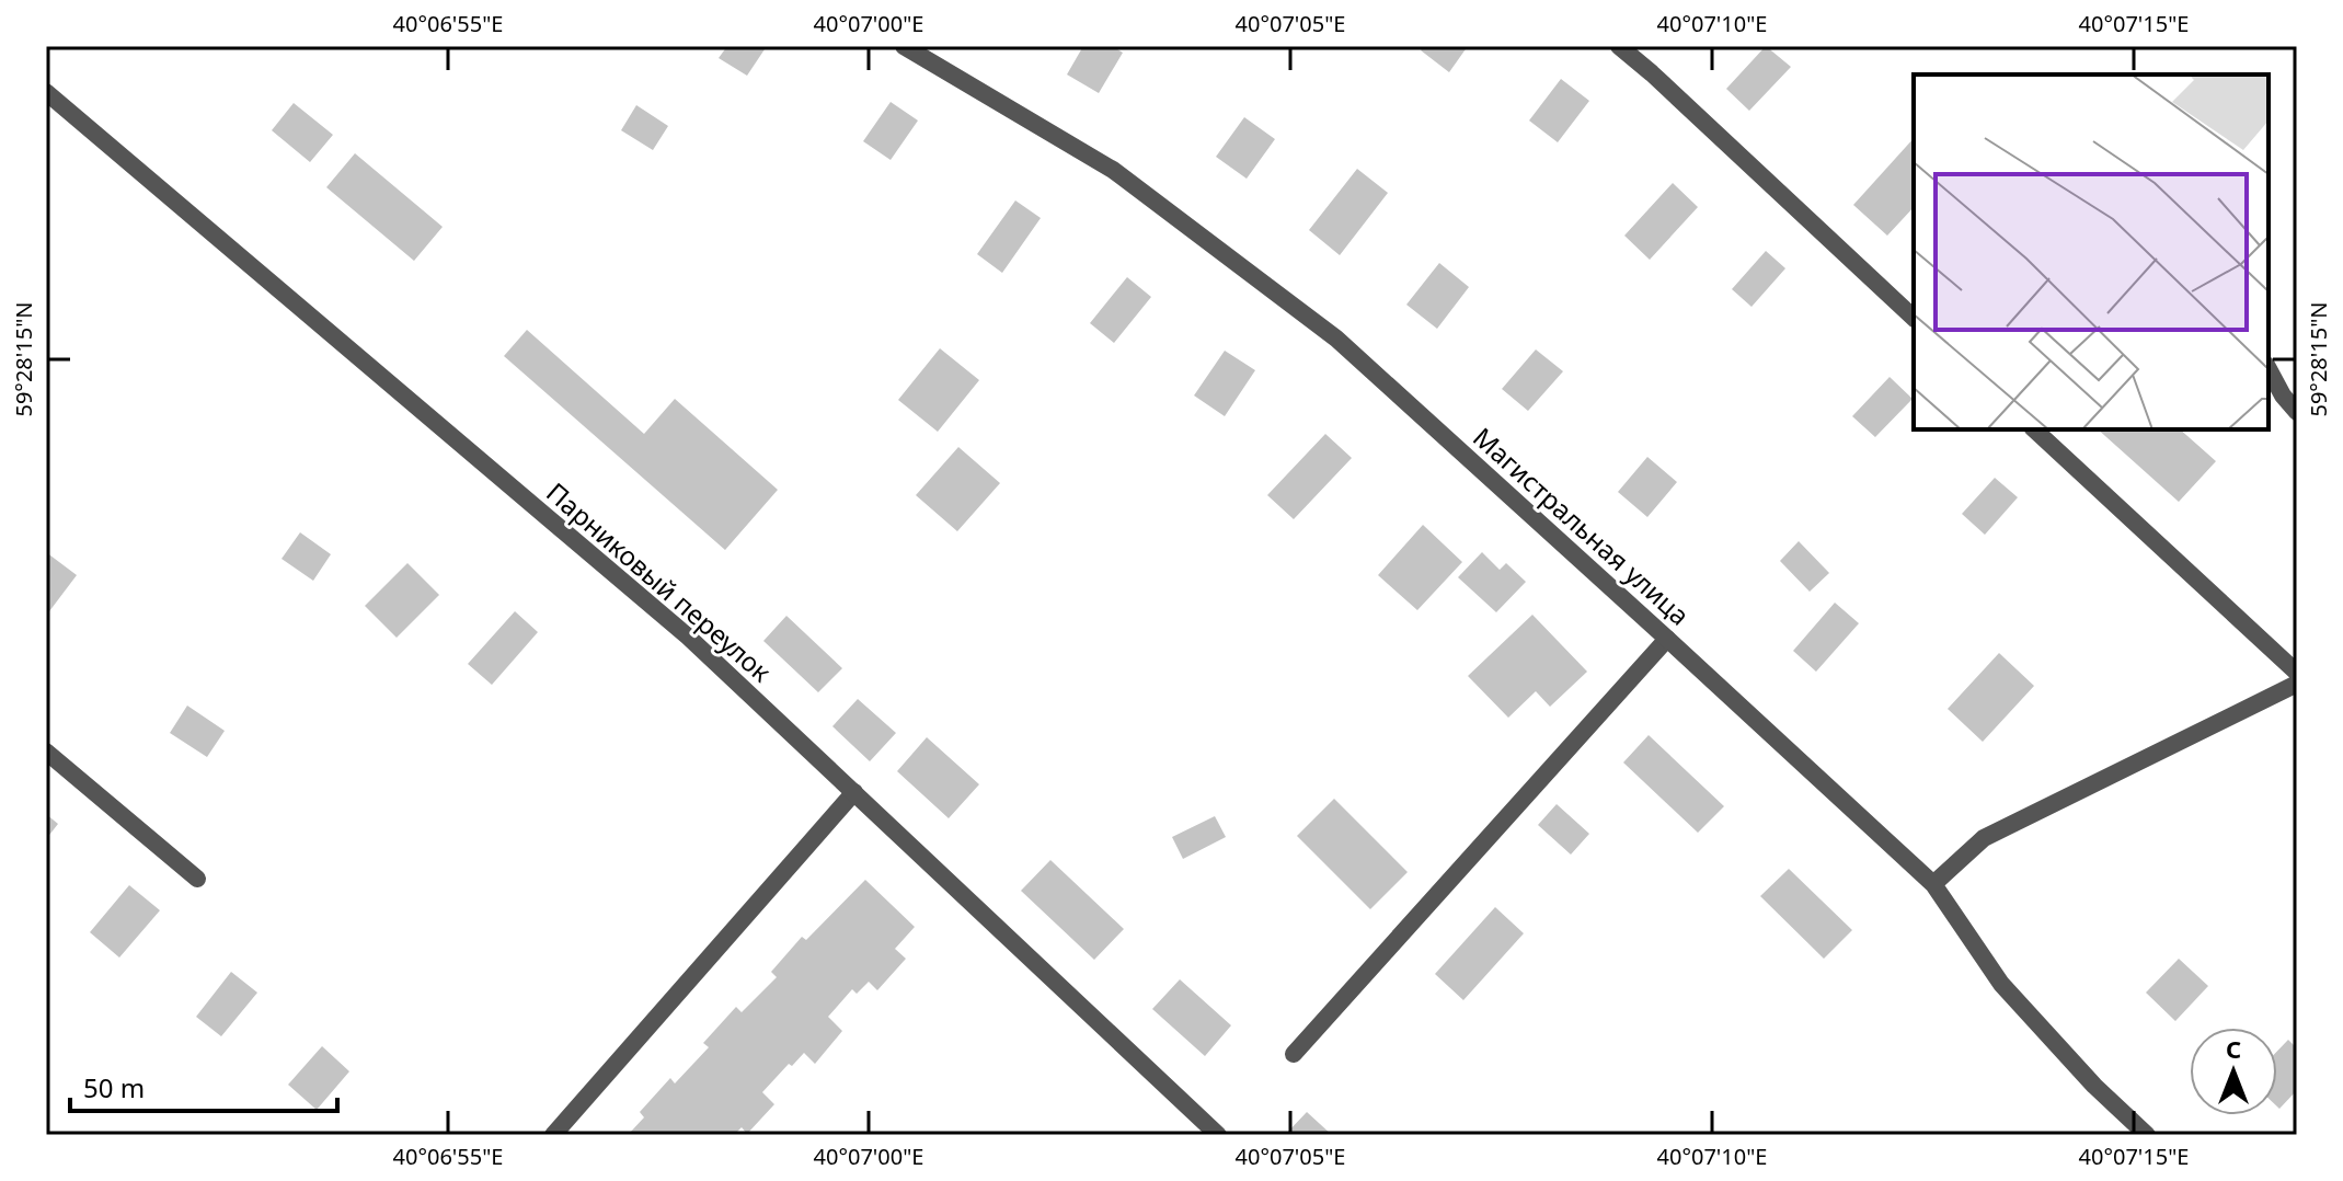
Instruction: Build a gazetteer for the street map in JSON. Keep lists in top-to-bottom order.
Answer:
{
  "streets": {
    "street": ["Магистральная улица", "Парниковый переулок"]
  },
  "scale_bar": "50 m",
  "north": "top",
  "coordinates": [
    "40°06'55\"E",
    "40°07'00\"E",
    "40°07'05\"E",
    "40°07'10\"E",
    "40°07'15\"E",
    "59°28'15\"N"
  ]
}
